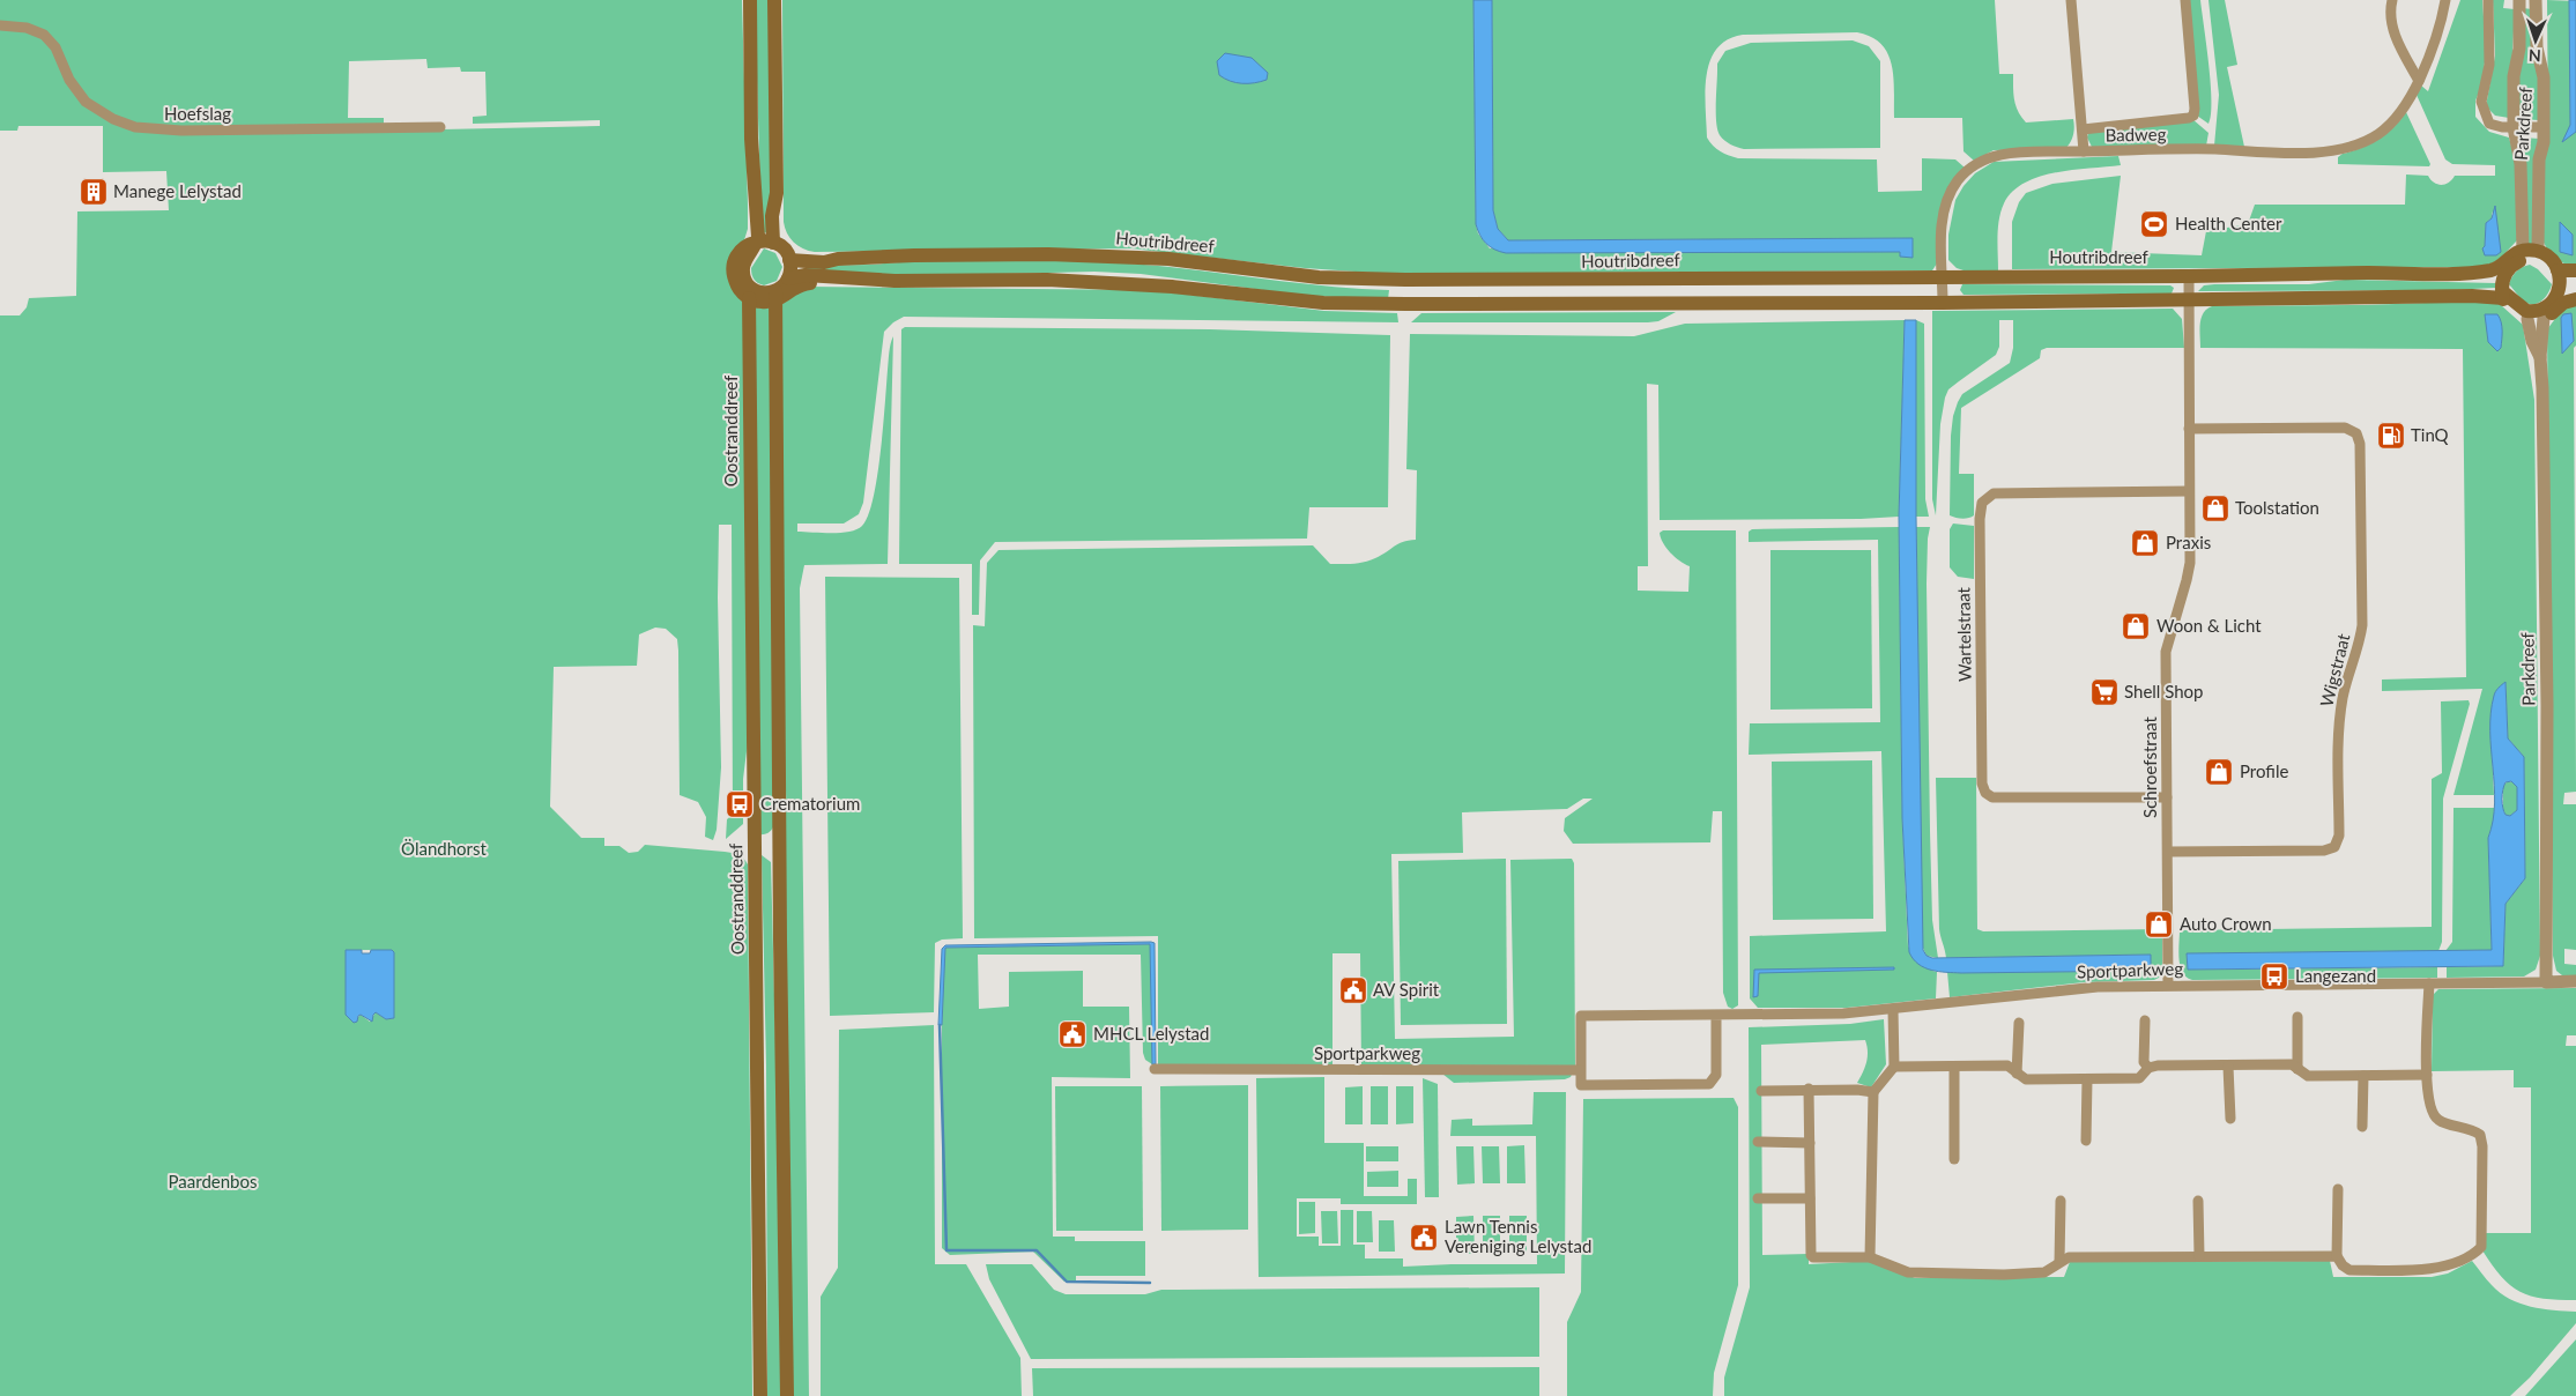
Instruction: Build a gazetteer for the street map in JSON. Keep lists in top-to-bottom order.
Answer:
{
  "streets": {
    "main road": ["Houtribdreef", "Oostranddreef"],
    "street": [
      "Hoefslag",
      "Parkdreef",
      "Badweg",
      "Wartelstraat",
      "Wigstraat",
      "Schroefstraat",
      "Sportparkweg"
    ]
  },
  "crossings": [
    ["Parkdreef", "Houtribdreef"],
    ["Parkdreef", "Sportparkweg"],
    ["Badweg", "Houtribdreef"],
    ["Houtribdreef", "Schroefstraat"],
    ["Wartelstraat", "Schroefstraat"],
    ["Wigstraat", "Schroefstraat"],
    ["Schroefstraat", "Sportparkweg"]
  ],
  "parks": ["Ölandhorst", "Paardenbos"],
  "places": {
    "building": ["Manege Lelystad"],
    "sports": ["Health Center"],
    "fuel station": ["TinQ"],
    "shop": [
      "Toolstation",
      "Praxis",
      "Woon & Licht",
      "Profile",
      "Auto Crown"
    ],
    "supermarket": ["Shell Shop"],
    "bus stop": ["Crematorium", "Langezand"],
    "public building": ["AV Spirit", "MHCL Lelystad", "Lawn Tennis Vereniging Lelystad"]
  },
  "north": "bottom"
}
